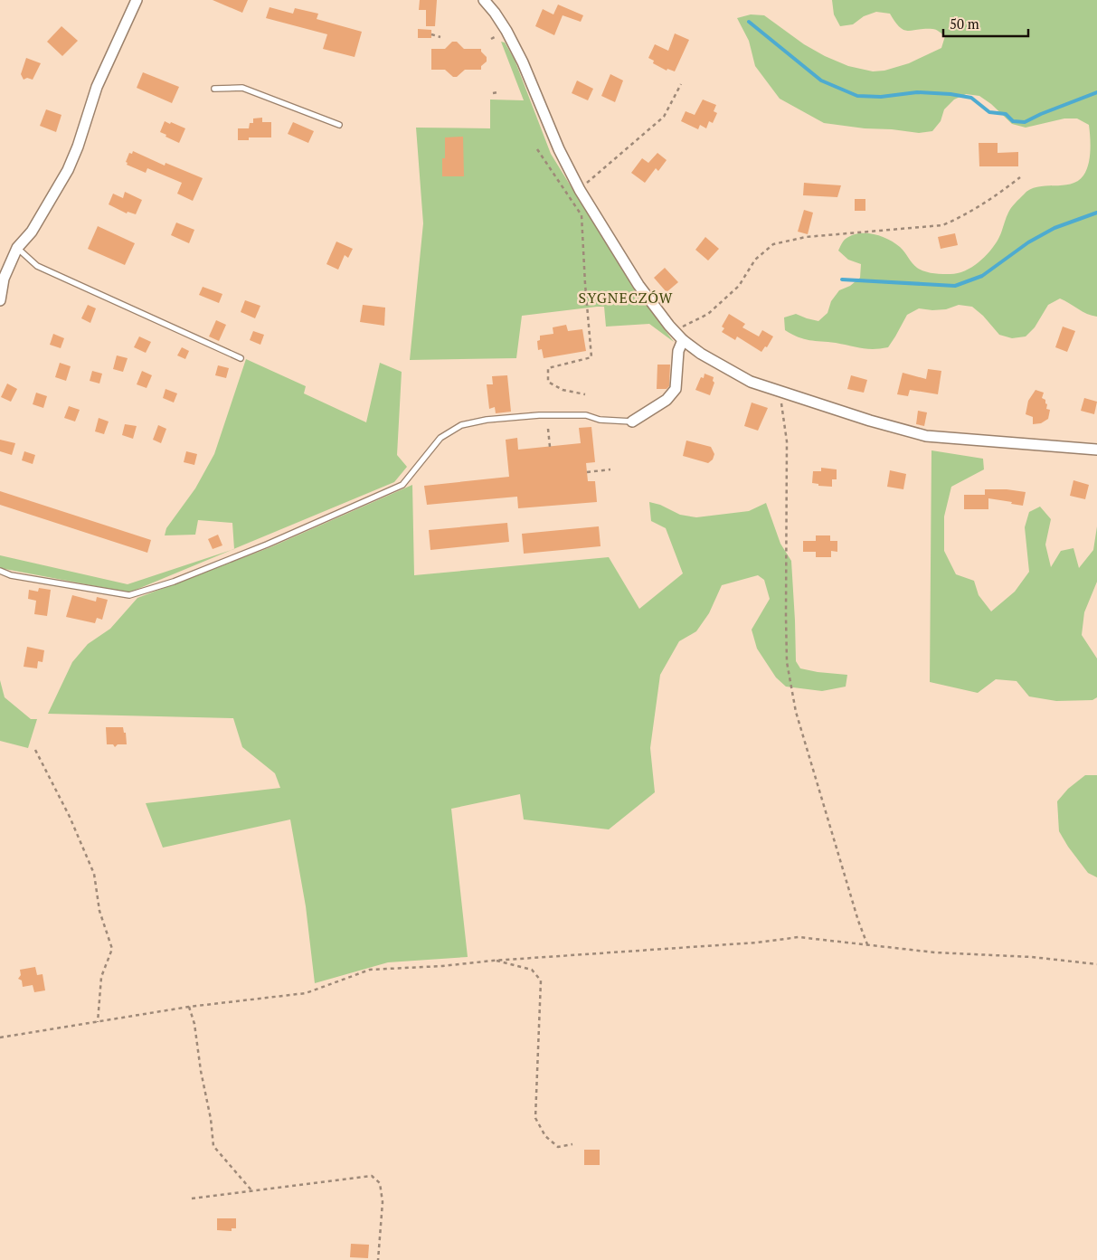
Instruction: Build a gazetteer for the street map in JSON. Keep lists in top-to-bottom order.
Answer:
{
  "districts": ["SYGNECZÓW"],
  "scale_bar": "50 m"
}
